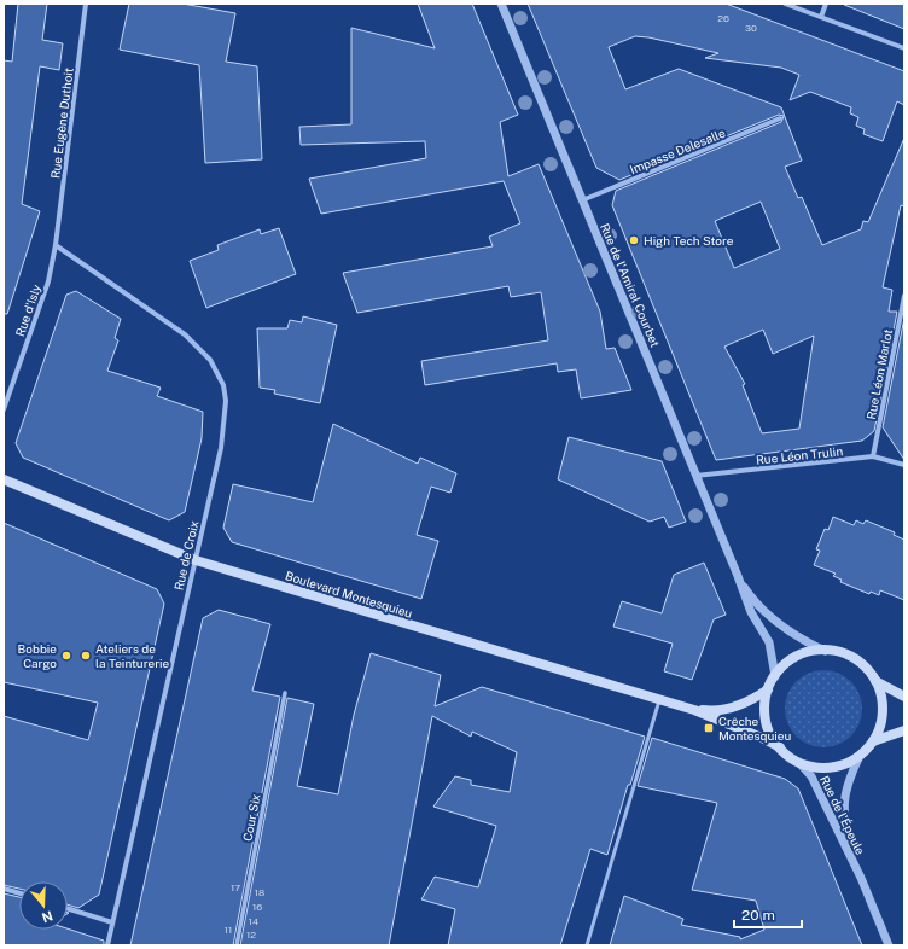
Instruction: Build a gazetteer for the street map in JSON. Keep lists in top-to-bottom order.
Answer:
{
  "streets": {
    "main road": ["Boulevard Montesquieu"],
    "street": [
      "Rue Eugène Duthoit",
      "Impasse Delesalle",
      "Rue de l'Amiral Courbet",
      "Rue d'Isly",
      "Rue Léon Marlot",
      "Rue Léon Trulin",
      "Rue de Croix",
      "Rue de l'Épeule",
      "Cour Six"
    ]
  },
  "crossings": [
    ["Rue Eugène Duthoit", "Rue d'Isly"],
    ["Rue Eugène Duthoit", "Rue de Croix"],
    ["Impasse Delesalle", "Rue de l'Amiral Courbet"],
    ["Rue de l'Amiral Courbet", "Rue Léon Trulin"],
    ["Rue de l'Amiral Courbet", "Boulevard Montesquieu"],
    ["Rue de l'Amiral Courbet", "Rue de l'Épeule"],
    ["Rue d'Isly", "Rue de Croix"],
    ["Rue Léon Marlot", "Rue Léon Trulin"],
    ["Rue de Croix", "Boulevard Montesquieu"],
    ["Boulevard Montesquieu", "Rue de l'Épeule"]
  ],
  "places": {
    "other": ["High Tech Store", "Bobbie Cargo", "Ateliers de la Teinturerie"],
    "transit": ["Crêche Montesquieu"]
  },
  "house_numbers": [
    "26",
    "30",
    "17",
    "18",
    "16",
    "14",
    "11",
    "12"
  ],
  "scale_bar": "20 m",
  "north": "bottom"
}
